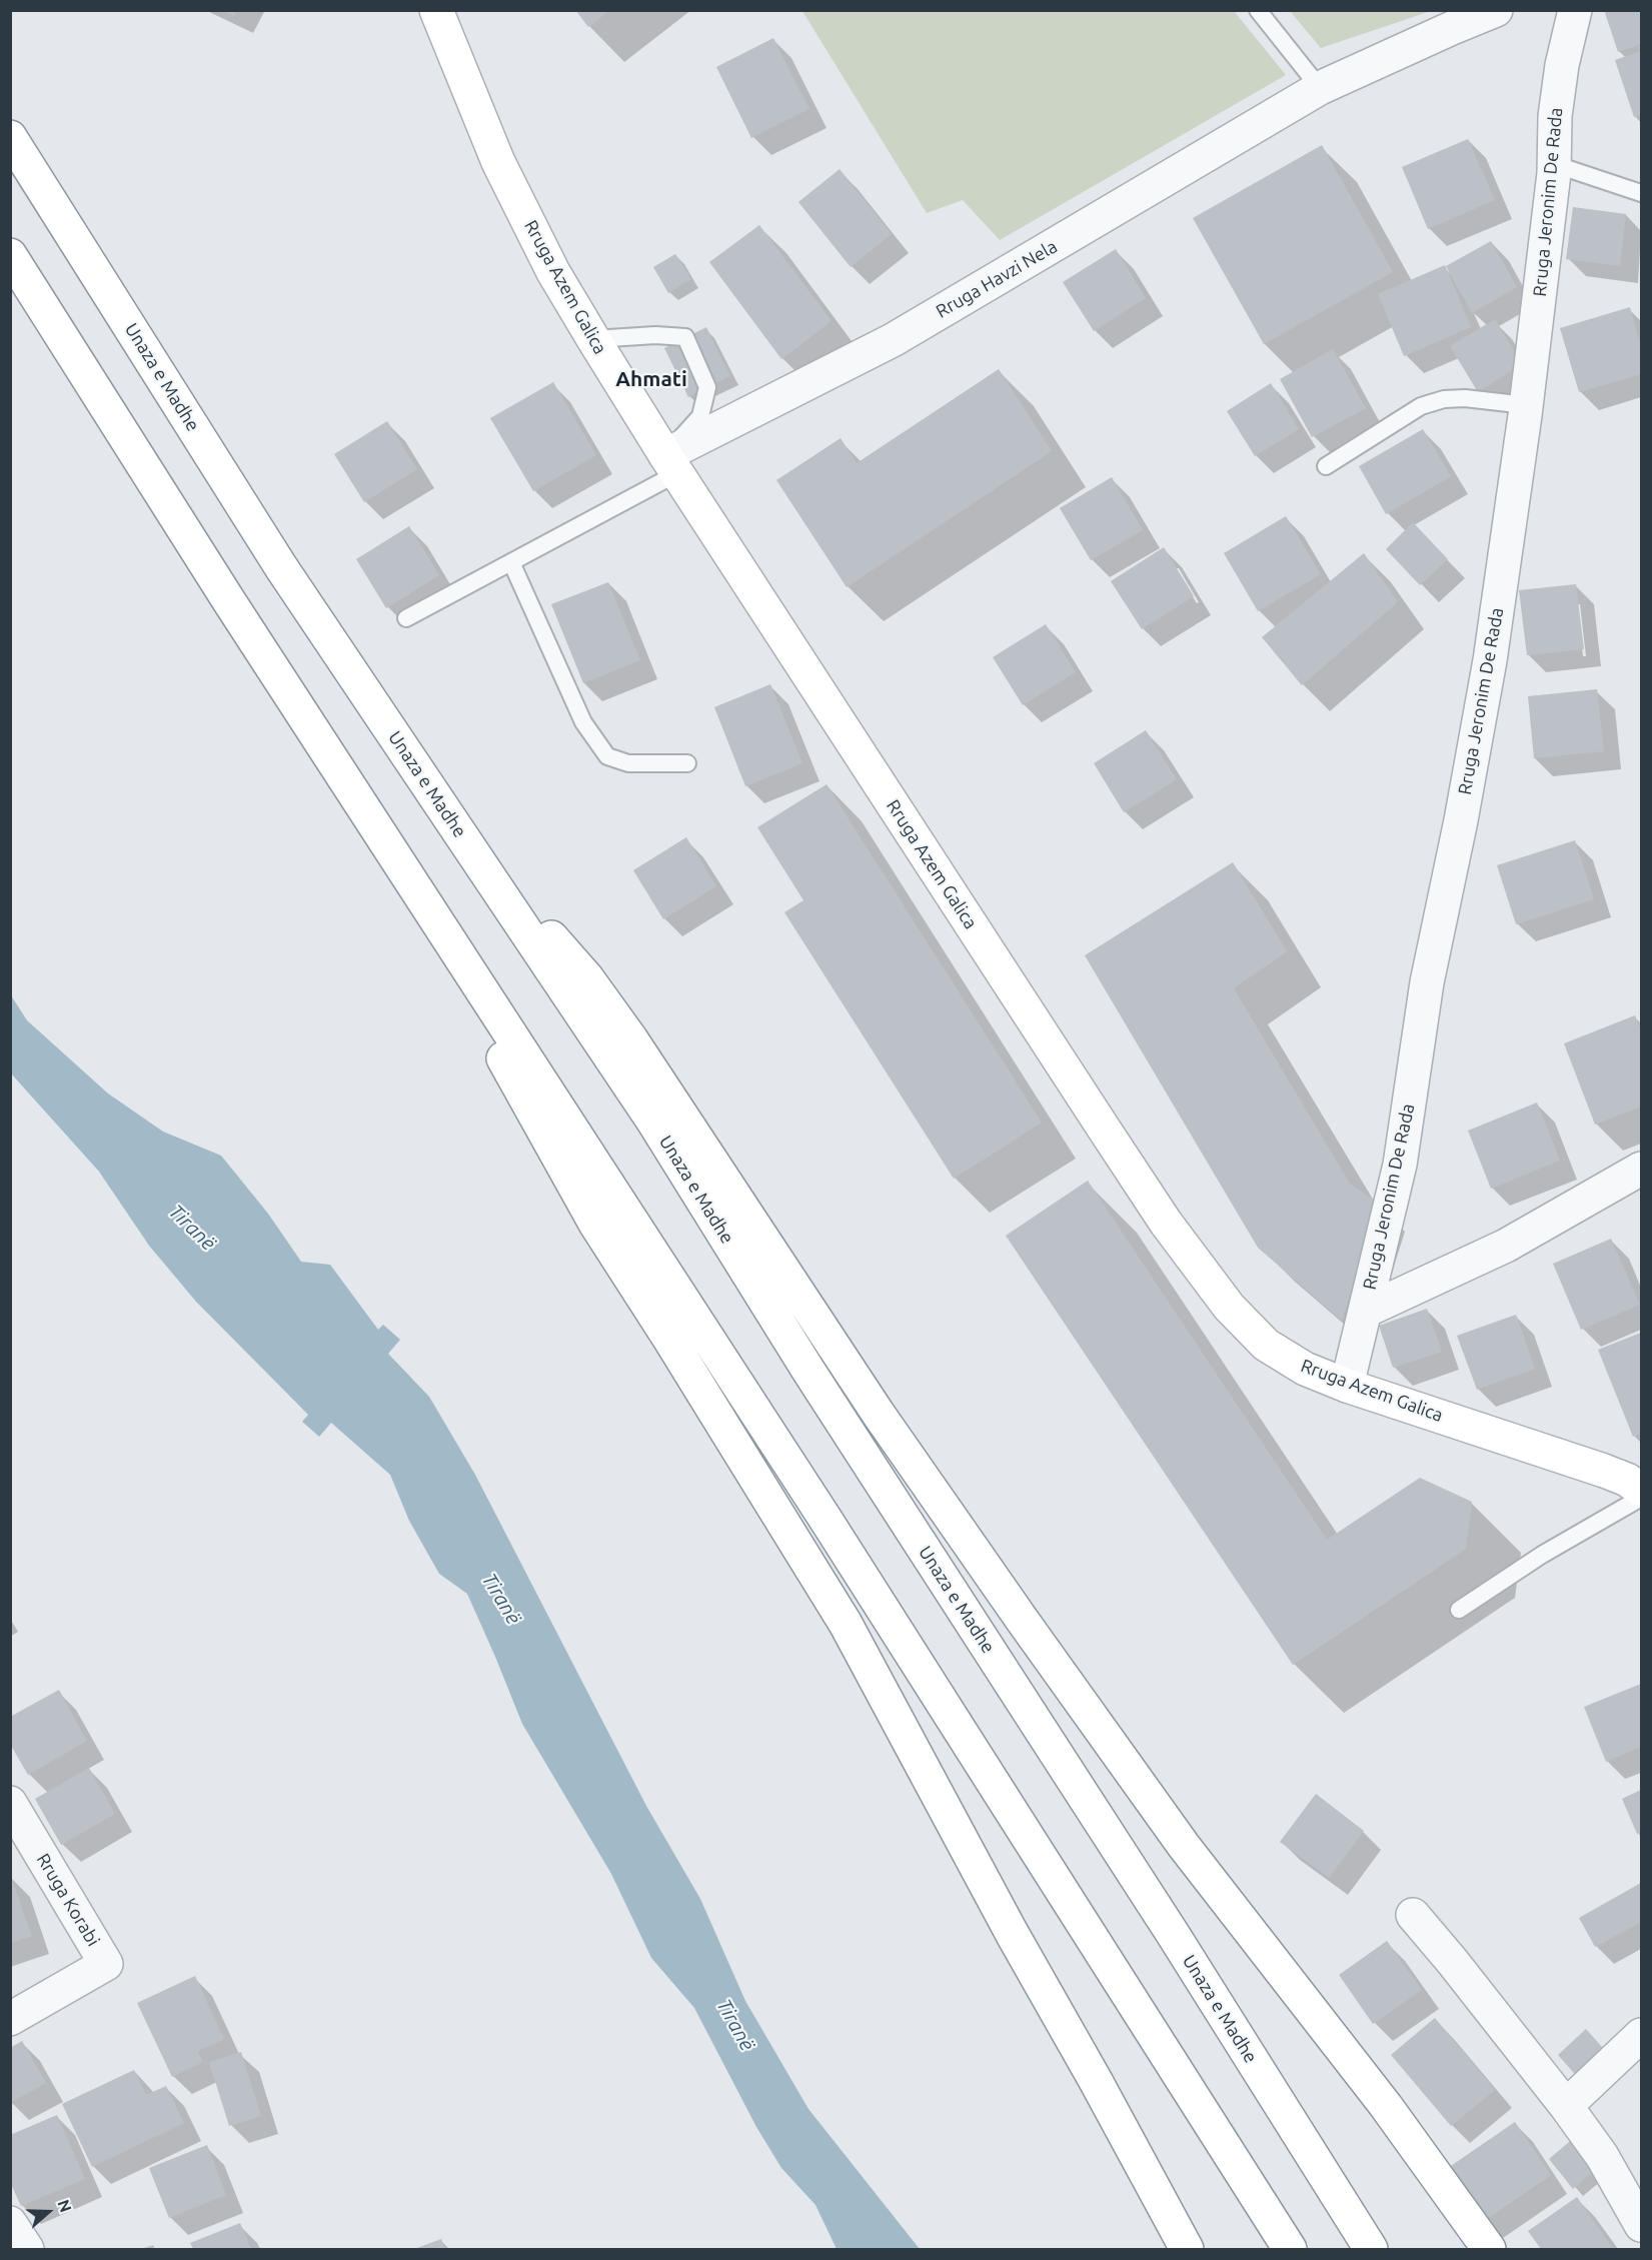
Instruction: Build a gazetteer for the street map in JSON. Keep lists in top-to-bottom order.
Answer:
{
  "streets": {
    "main road": ["Rruga Azem Galica", "Unaza e Madhe"],
    "street": ["Rruga Jeronim De Rada", "Rruga Havzi Nela", "Rruga Korabi"]
  },
  "crossings": [
    ["Rruga Jeronim De Rada", "Rruga Azem Galica"],
    ["Rruga Havzi Nela", "Rruga Azem Galica"]
  ],
  "districts": ["Ahmati"],
  "water": ["Tiranë"],
  "north": "right"
}
